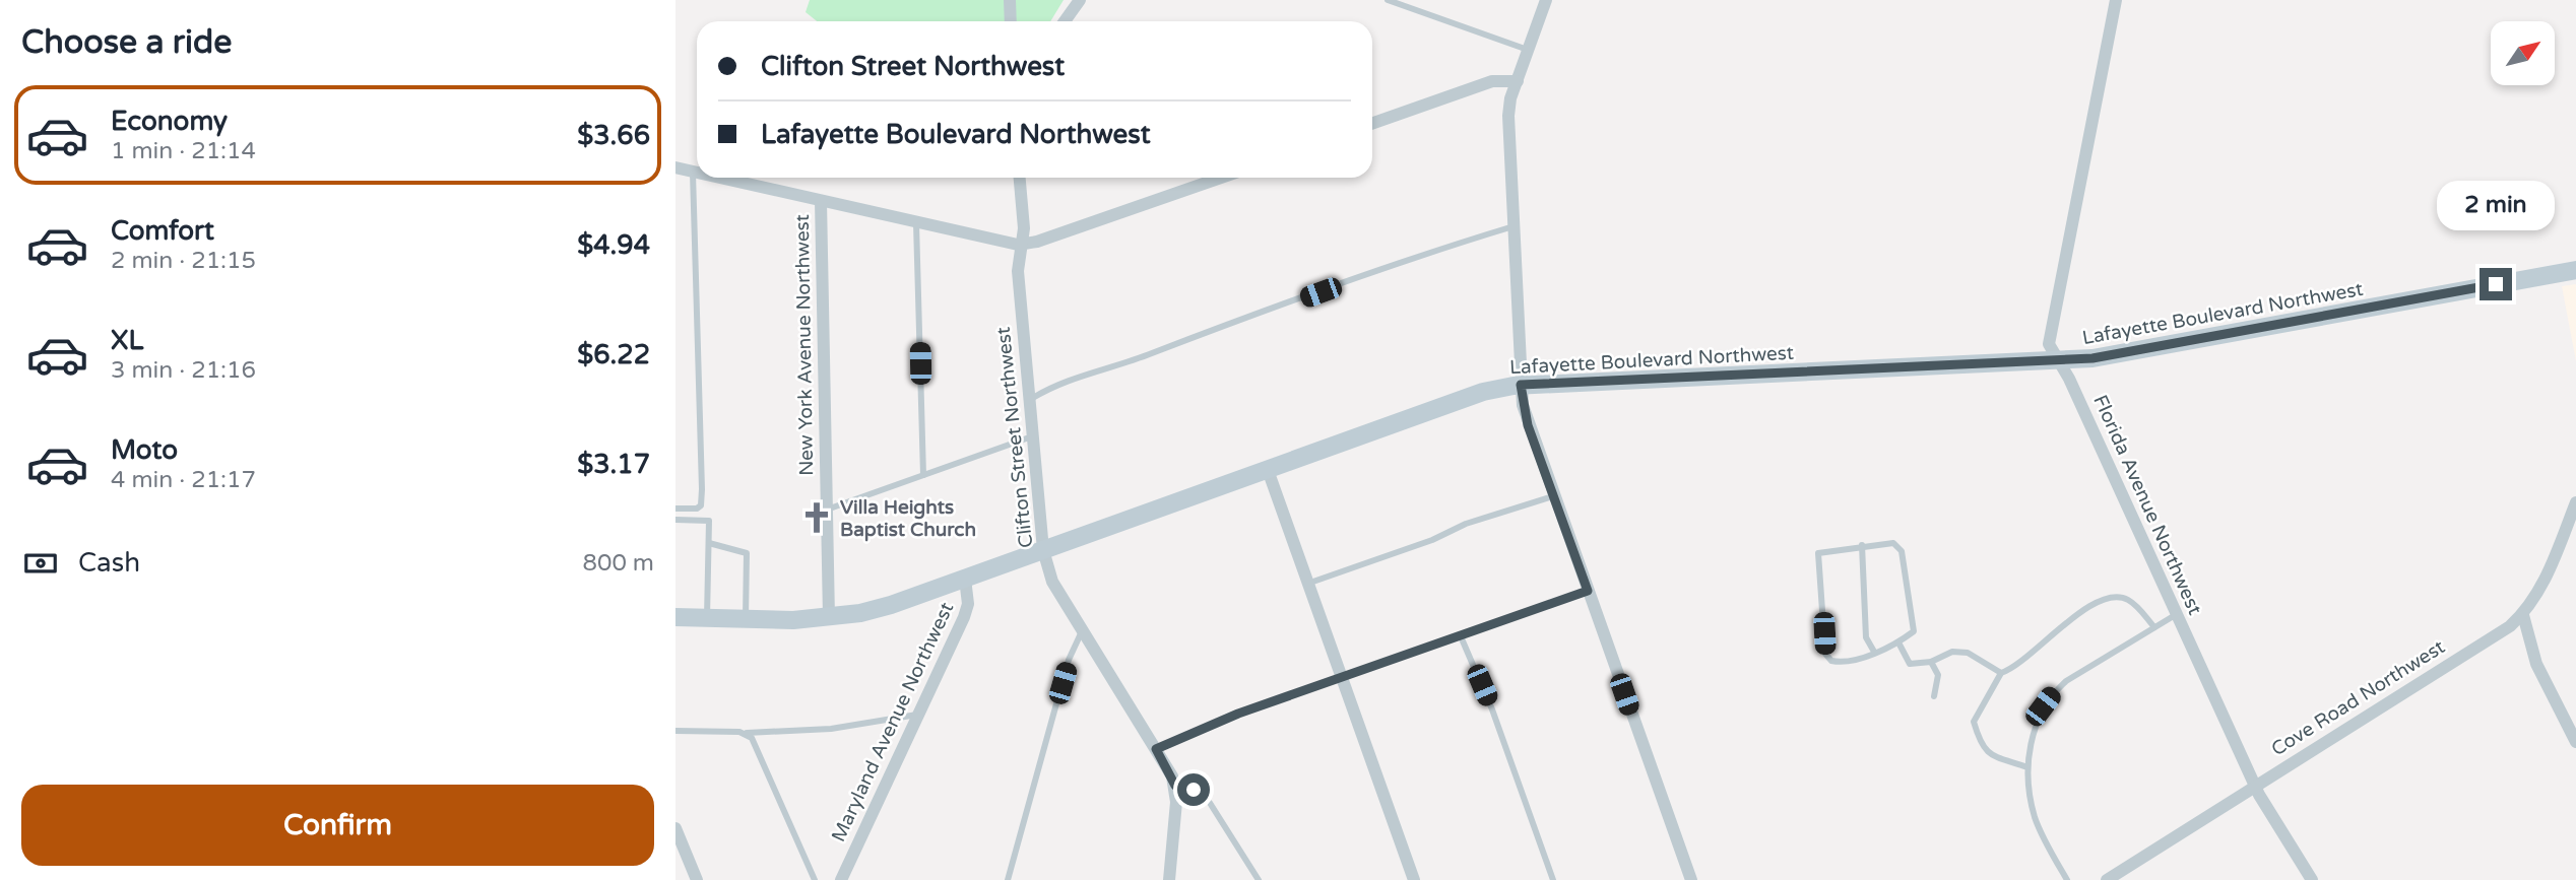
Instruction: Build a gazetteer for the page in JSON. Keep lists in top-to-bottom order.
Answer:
{
  "streets": {
    "main road": ["Lafayette Boulevard Northwest"],
    "street": [
      "New York Avenue Northwest",
      "Clifton Street Northwest",
      "Florida Avenue Northwest",
      "Cove Road Northwest",
      "Maryland Avenue Northwest"
    ]
  },
  "crossings": [
    ["Lafayette Boulevard Northwest", "New York Avenue Northwest"],
    ["Lafayette Boulevard Northwest", "Clifton Street Northwest"],
    ["Lafayette Boulevard Northwest", "Florida Avenue Northwest"],
    ["Lafayette Boulevard Northwest", "Maryland Avenue Northwest"],
    ["Florida Avenue Northwest", "Cove Road Northwest"]
  ],
  "places": {
    "church": ["Villa Heights Baptist Church"]
  },
  "north": "top right",
  "page": {
    "heading": "Choose a ride",
    "banner": ["Clifton Street Northwest", "Lafayette Boulevard Northwest"],
    "list": [
      {
        "name": "Economy",
        "note": "1 min · 21:14",
        "value": "$3.66"
      },
      {
        "name": "Comfort",
        "note": "2 min · 21:15",
        "value": "$4.94"
      },
      {
        "name": "XL",
        "note": "3 min · 21:16",
        "value": "$6.22"
      },
      {
        "name": "Moto",
        "note": "4 min · 21:17",
        "value": "$3.17"
      }
    ],
    "bubble": "2 min",
    "pay": ["Cash", "800 m"],
    "buttons": "Confirm"
  }
}
